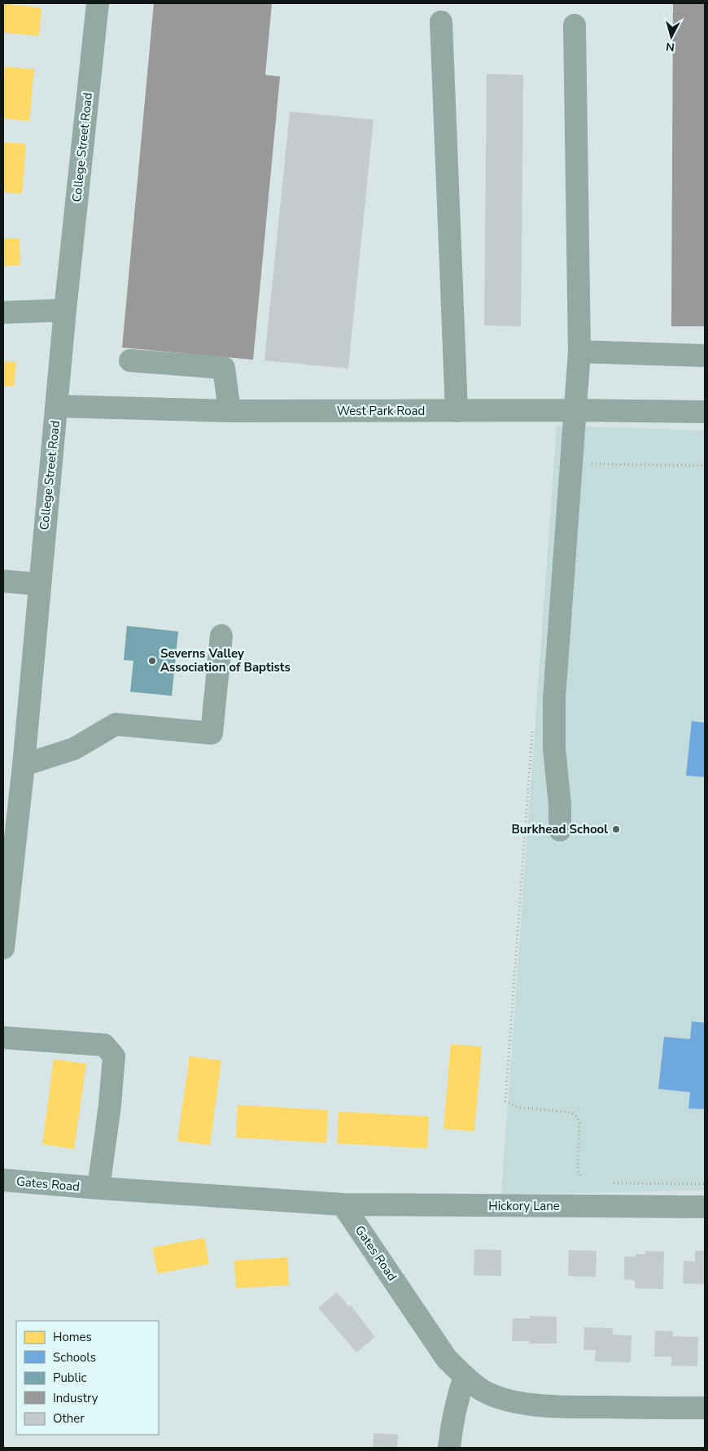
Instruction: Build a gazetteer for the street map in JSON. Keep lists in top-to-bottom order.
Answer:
{
  "streets": {
    "street": [
      "College Street Road",
      "West Park Road",
      "Gates Road",
      "Hickory Lane"
    ]
  },
  "crossings": [
    ["College Street Road", "West Park Road"],
    ["Gates Road", "Hickory Lane"]
  ],
  "places": ["Severns Valley Association of Baptists", "Burkhead School"],
  "legend": [
    "Homes",
    "Schools",
    "Public",
    "Industry",
    "Other"
  ],
  "north": "bottom"
}
